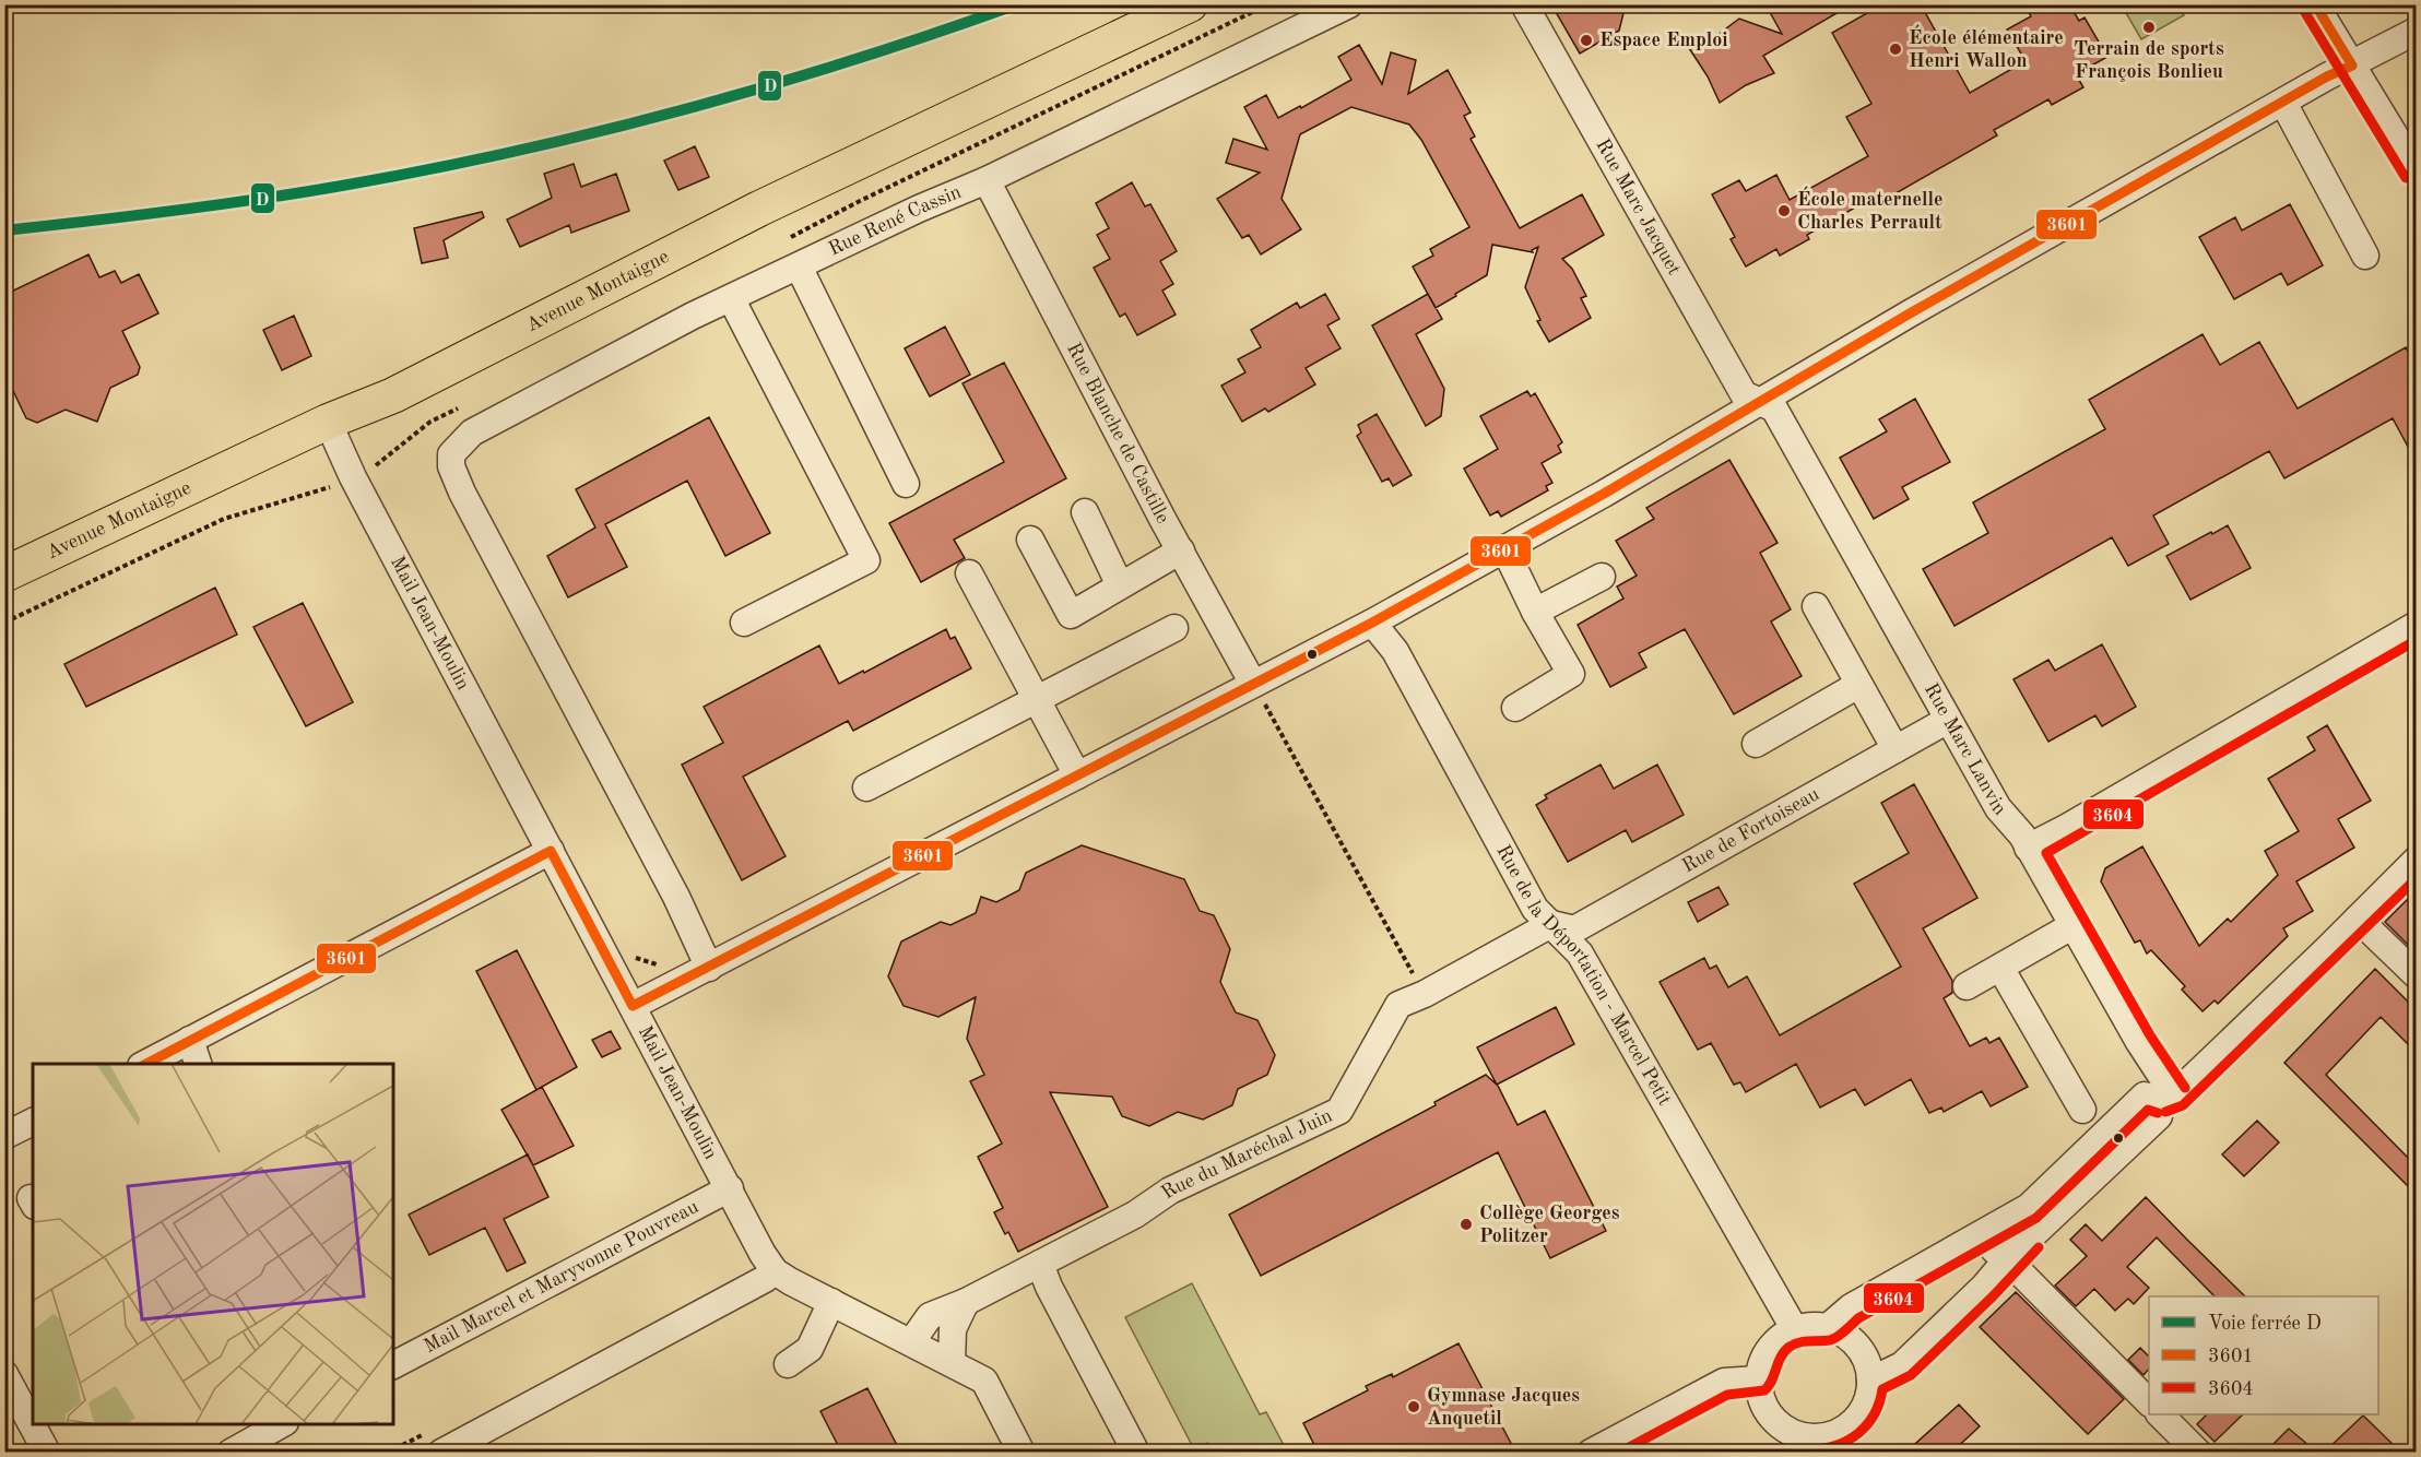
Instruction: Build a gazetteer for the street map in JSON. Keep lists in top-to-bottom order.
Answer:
{
  "streets": {
    "main road": ["Avenue Montaigne"],
    "street": [
      "Rue Marc Jacquet",
      "Rue René Cassin",
      "Rue Blanche de Castille",
      "Mail Jean-Moulin",
      "Rue Marc Lanvin",
      "Rue de Fortoiseau",
      "Rue de la Déportation - Marcel Petit",
      "Rue du Maréchal Juin",
      "Mail Marcel et Maryvonne Pouvreau"
    ]
  },
  "crossings": [
    ["Rue Marc Jacquet", "Rue Marc Lanvin"],
    ["Rue René Cassin", "Rue Blanche de Castille"],
    ["Avenue Montaigne", "Mail Jean-Moulin"],
    ["Mail Jean-Moulin", "Rue du Maréchal Juin"],
    ["Mail Jean-Moulin", "Mail Marcel et Maryvonne Pouvreau"],
    ["Rue Marc Lanvin", "Rue de Fortoiseau"],
    ["Rue de Fortoiseau", "Rue de la Déportation - Marcel Petit"],
    ["Rue de Fortoiseau", "Rue du Maréchal Juin"],
    ["Rue de la Déportation - Marcel Petit", "Rue du Maréchal Juin"]
  ],
  "places": [
    "Terrain de sports François Bonlieu",
    "Espace Emploi",
    "École élémentaire Henri Wallon",
    "École maternelle Charles Perrault",
    "Collège Georges Politzer",
    "Gymnase Jacques Anquetil"
  ],
  "lines": ["rail line D", "transit line 3601", "transit line 3604"],
  "legend": ["Voie ferrée D", "3601", "3604"]
}
